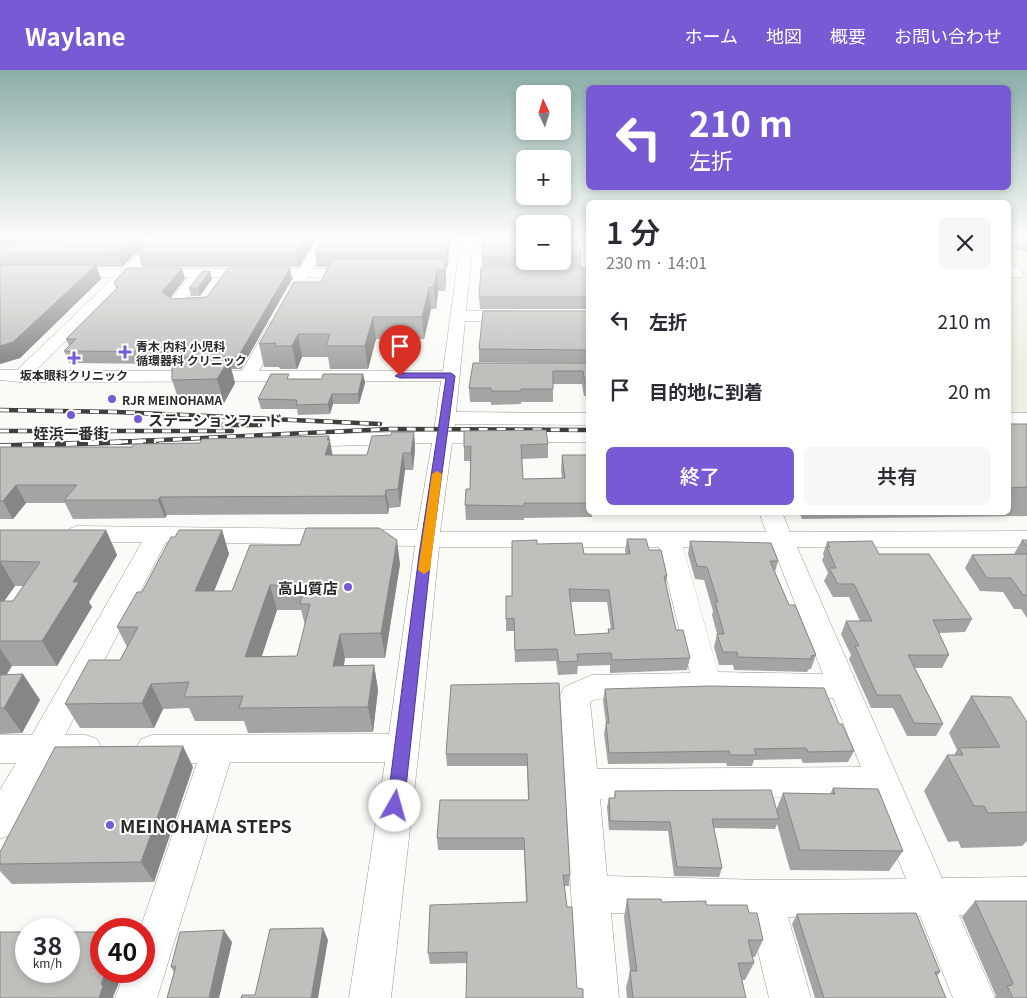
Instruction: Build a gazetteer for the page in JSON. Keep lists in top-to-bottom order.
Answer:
{
  "places": {
    "health": ["青木 内科 小児科 循環器科 クリニック", "坂本眼科クリニック"],
    "other": [
      "RJR MEINOHAMA",
      "姪浜一番街",
      "ステーションフード",
      "高山質店",
      "MEINOHAMA STEPS"
    ]
  },
  "north": "top",
  "page": {
    "header": "Waylane",
    "nav": [
      "ホーム",
      "地図",
      "概要",
      "お問い合わせ"
    ],
    "map_buttons": ["+", "−"],
    "turn": ["210 m", "左折"],
    "heading": ["1 分", "230 m · 14:01"],
    "list": [
      {
        "name": "左折",
        "value": "210 m"
      },
      {
        "name": "目的地に到着",
        "value": "20 m"
      }
    ],
    "buttons": ["終了", "共有"],
    "speed": "38 km/h",
    "limit": "40"
  }
}
